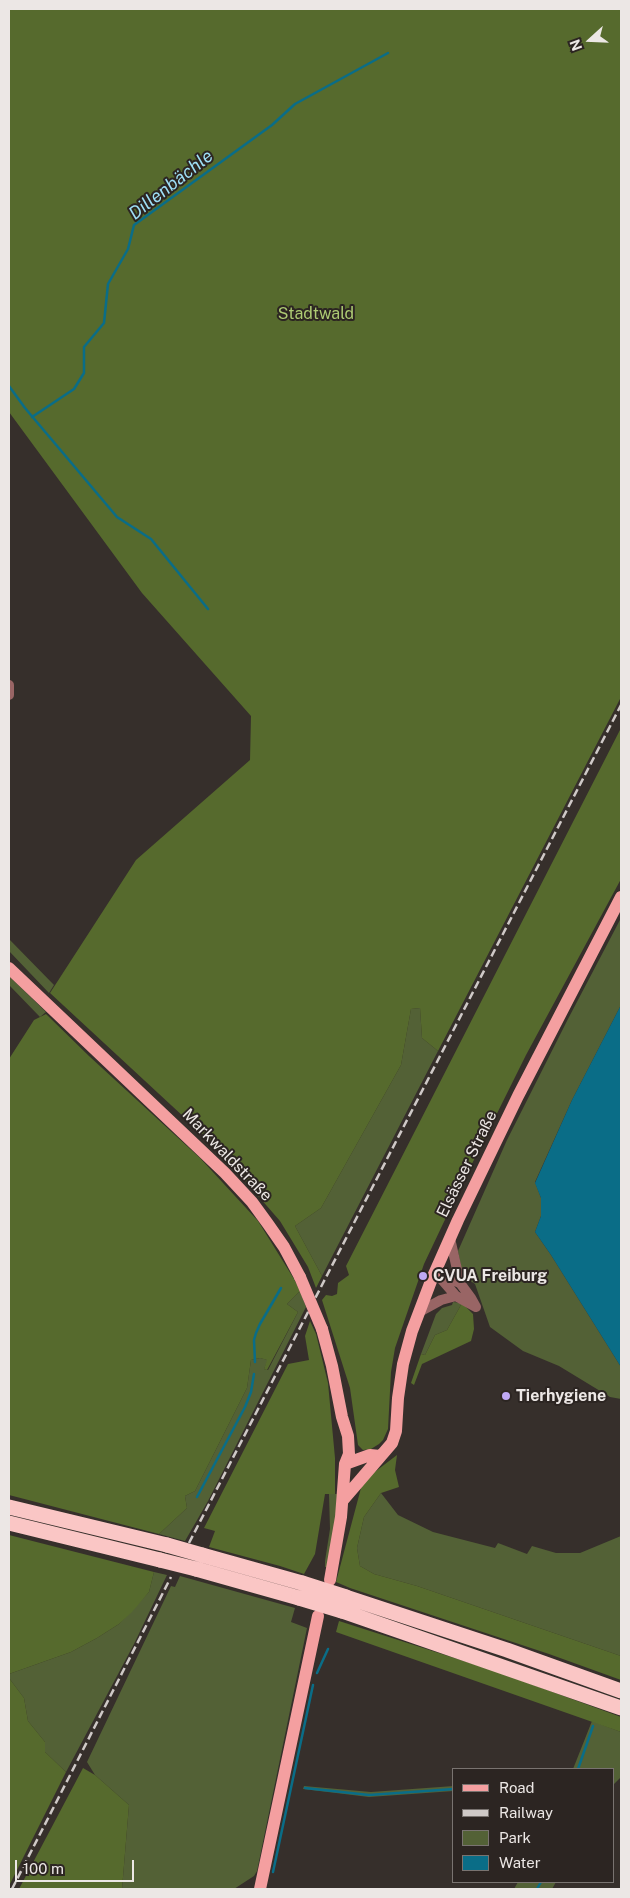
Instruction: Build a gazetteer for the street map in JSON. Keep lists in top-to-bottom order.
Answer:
{
  "streets": {
    "main road": ["Markwaldstraße", "Elsässer Straße"]
  },
  "crossings": [
    ["Markwaldstraße", "Elsässer Straße"]
  ],
  "water": ["Dillenbächle"],
  "parks": ["Stadtwald"],
  "places": ["CVUA Freiburg", "Tierhygiene"],
  "legend": [
    "Road",
    "Railway",
    "Park",
    "Water"
  ],
  "scale_bar": "100 m",
  "north": "left"
}
